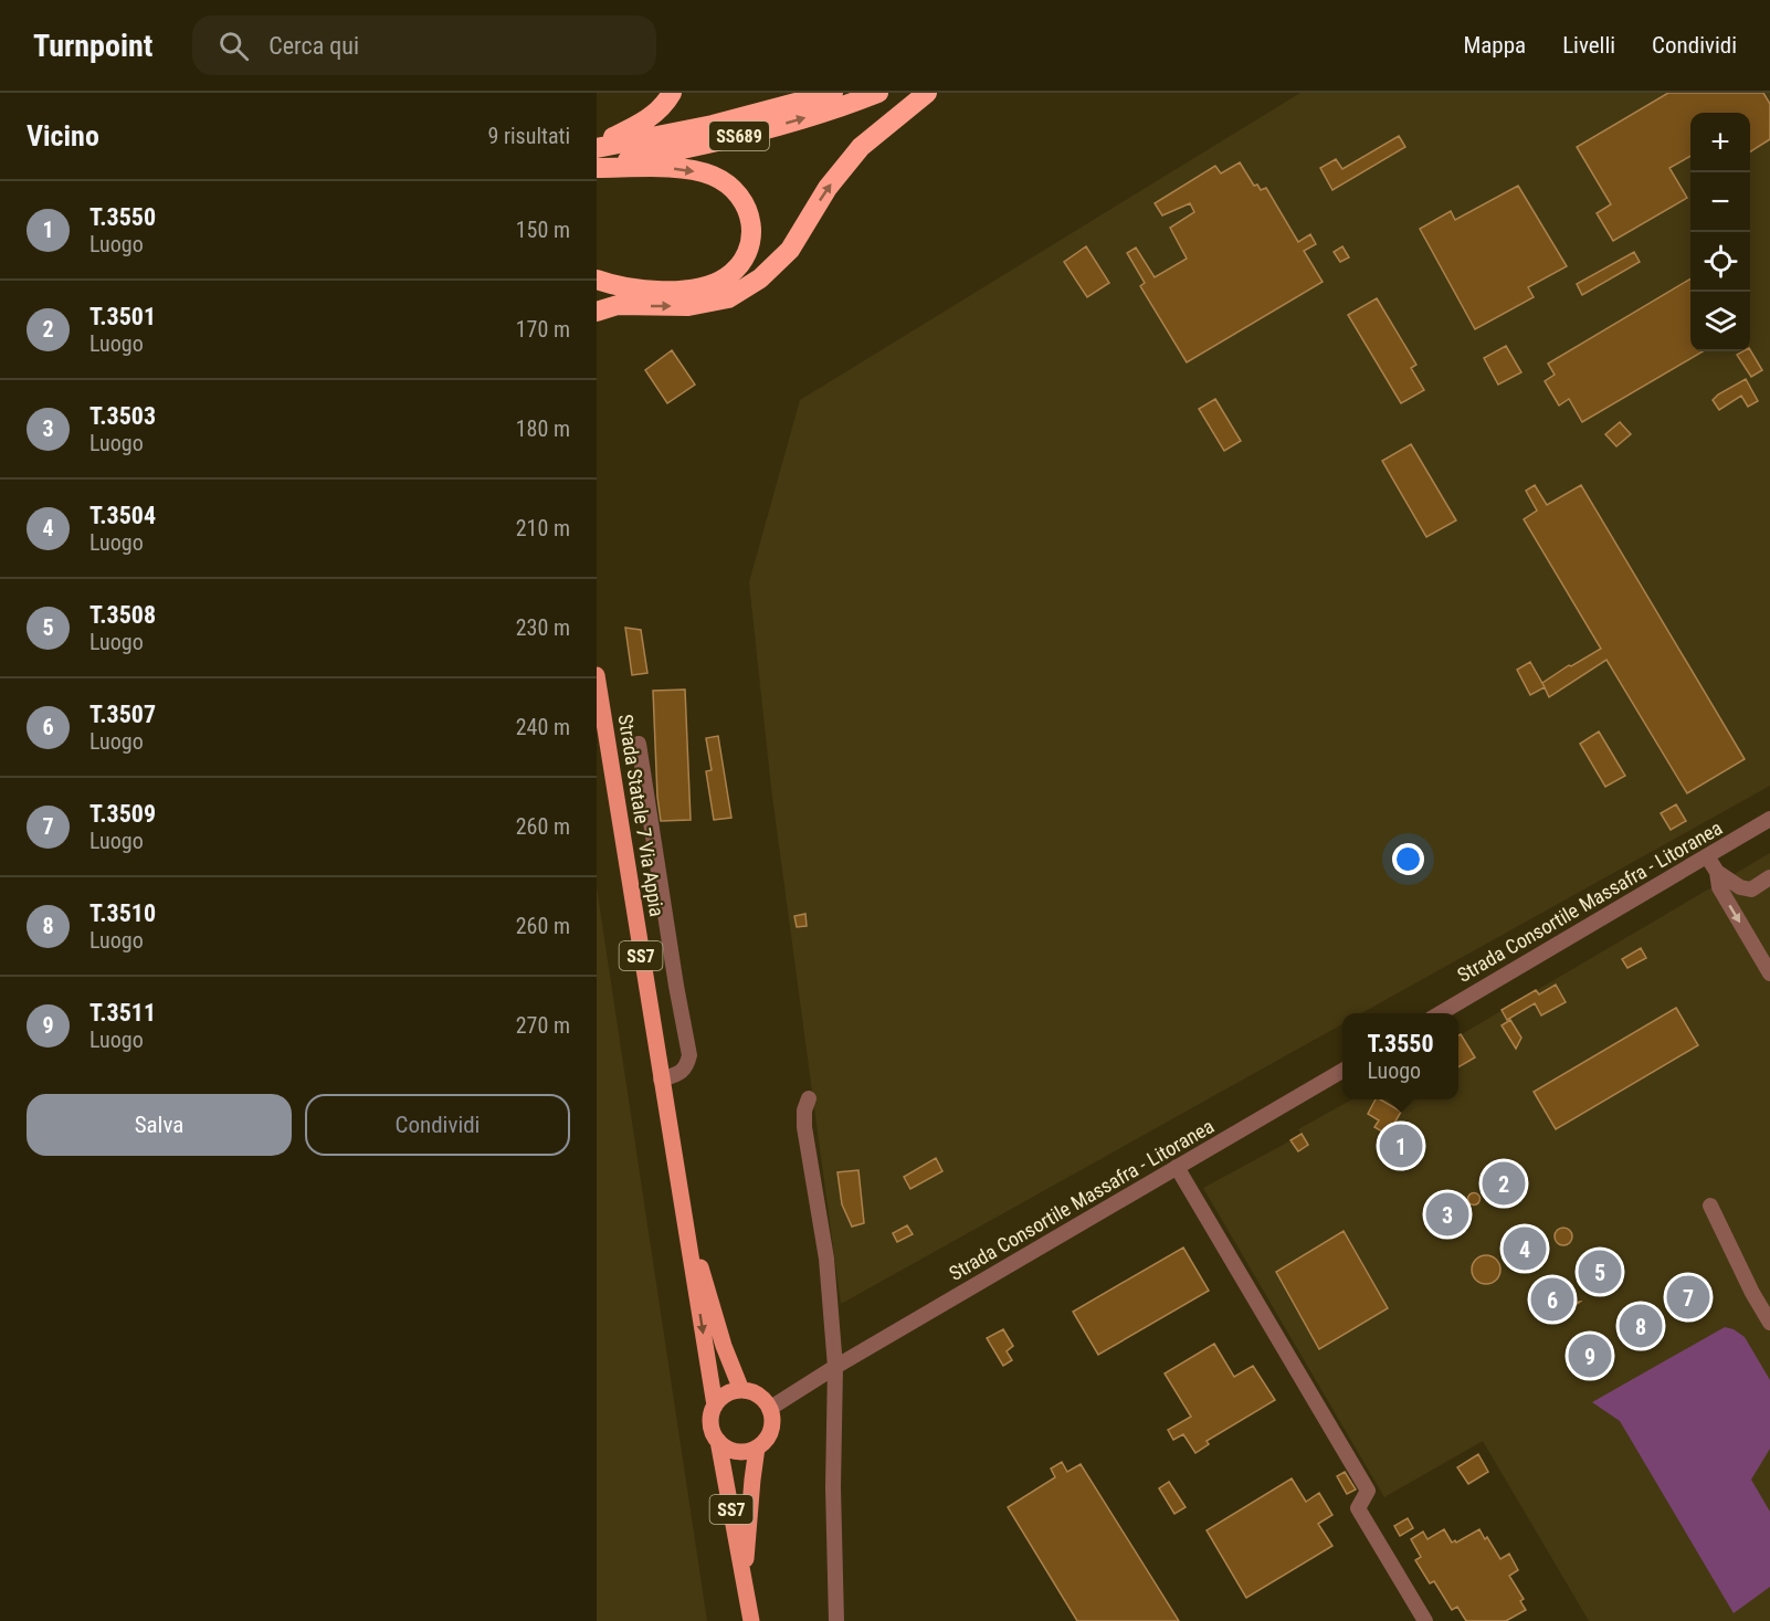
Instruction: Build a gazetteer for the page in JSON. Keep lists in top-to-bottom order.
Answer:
{
  "streets": {
    "highway": ["SS689"],
    "main road": ["Strada Statale 7 Via Appia", "SS7"],
    "street": ["Strada Consortile Massafra - Litoranea"]
  },
  "crossings": [
    ["Strada Statale 7 Via Appia", "Strada Consortile Massafra - Litoranea"]
  ],
  "page": {
    "header": "Turnpoint",
    "search": "Cerca qui",
    "nav": ["Mappa", "Livelli", "Condividi"],
    "heading": ["Vicino", "9 risultati"],
    "map_buttons": ["+", "−"],
    "list": [
      {
        "mark": "1",
        "name": "T.3550",
        "note": "Luogo",
        "value": "150 m"
      },
      {
        "mark": "2",
        "name": "T.3501",
        "note": "Luogo",
        "value": "170 m"
      },
      {
        "mark": "3",
        "name": "T.3503",
        "note": "Luogo",
        "value": "180 m"
      },
      {
        "mark": "4",
        "name": "T.3504",
        "note": "Luogo",
        "value": "210 m"
      },
      {
        "mark": "5",
        "name": "T.3508",
        "note": "Luogo",
        "value": "230 m"
      },
      {
        "mark": "6",
        "name": "T.3507",
        "note": "Luogo",
        "value": "240 m"
      },
      {
        "mark": "7",
        "name": "T.3509",
        "note": "Luogo",
        "value": "260 m"
      },
      {
        "mark": "8",
        "name": "T.3510",
        "note": "Luogo",
        "value": "260 m"
      },
      {
        "mark": "9",
        "name": "T.3511",
        "note": "Luogo",
        "value": "270 m"
      }
    ],
    "popup": ["T.3550", "Luogo"],
    "buttons": ["Salva", "Condividi"],
    "pins": [
      "1",
      "2",
      "3",
      "4",
      "5",
      "7",
      "6",
      "8",
      "9"
    ]
  }
}
